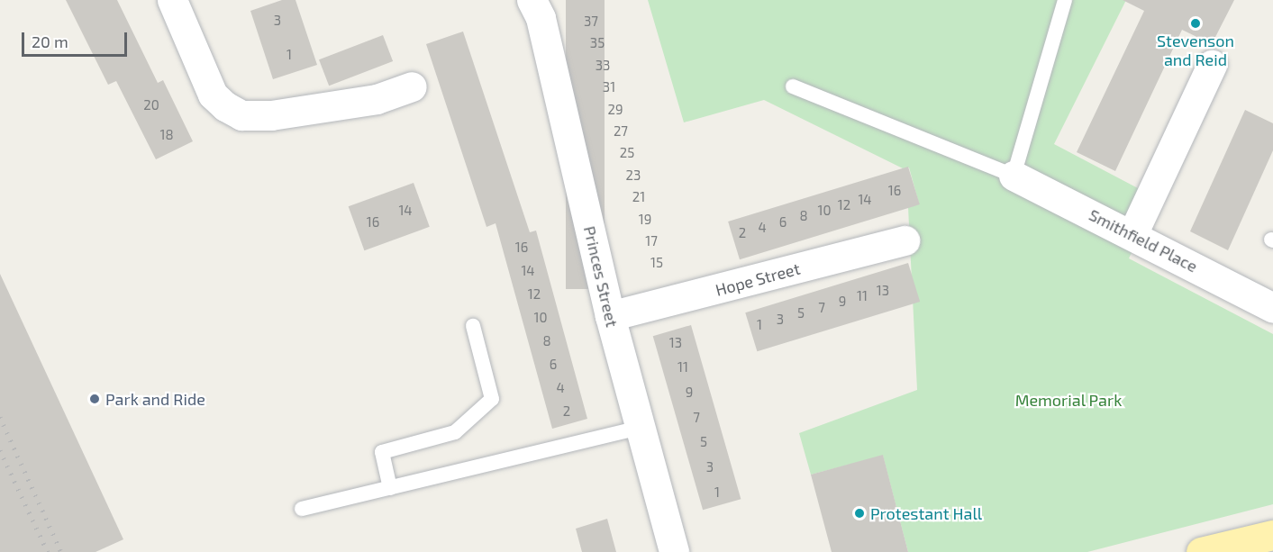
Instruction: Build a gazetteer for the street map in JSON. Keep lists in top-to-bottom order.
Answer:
{
  "streets": {
    "street": ["Smithfield Place", "Princes Street", "Hope Street"]
  },
  "crossings": [
    ["Princes Street", "Hope Street"]
  ],
  "parks": ["Memorial Park"],
  "places": ["Stevenson and Reid", "Park and Ride", "Protestant Hall"],
  "house_numbers": [
    "3",
    "37",
    "35",
    "1",
    "33",
    "31",
    "20",
    "29",
    "27",
    "18",
    "25",
    "23",
    "16",
    "21",
    "14",
    "12",
    "14",
    "10",
    "8",
    "19",
    "16",
    "6",
    "4",
    "2",
    "17",
    "16",
    "15",
    "14",
    "13",
    "12",
    "11",
    "9",
    "7",
    "5",
    "10",
    "3",
    "1",
    "8",
    "13",
    "6",
    "11",
    "4",
    "9",
    "2",
    "7",
    "5",
    "3",
    "1"
  ],
  "scale_bar": "20 m"
}
